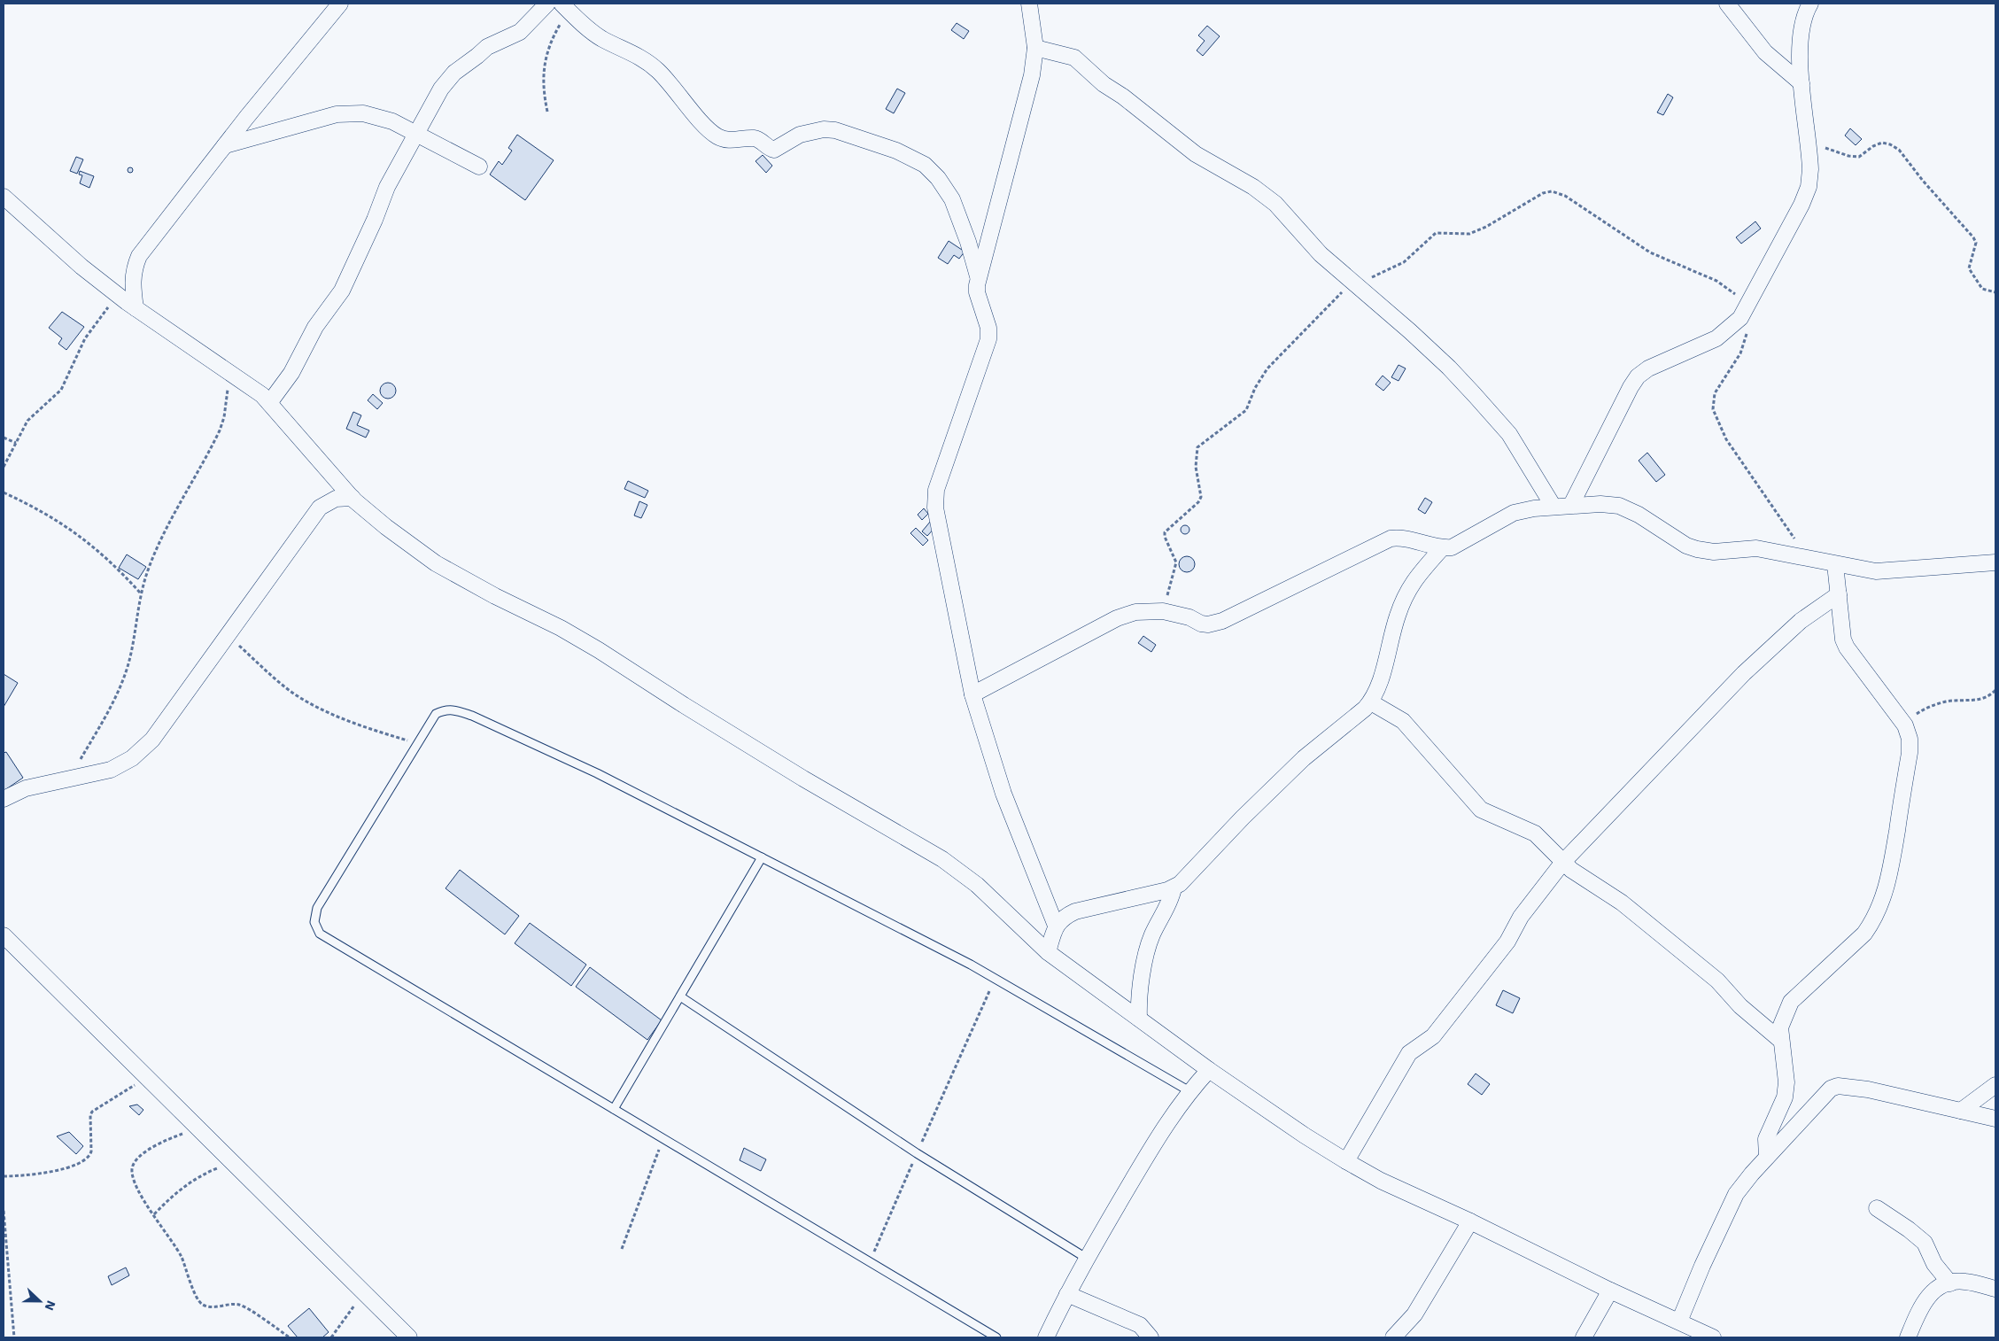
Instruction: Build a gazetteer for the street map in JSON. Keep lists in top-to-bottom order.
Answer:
{
  "north": "right"
}
